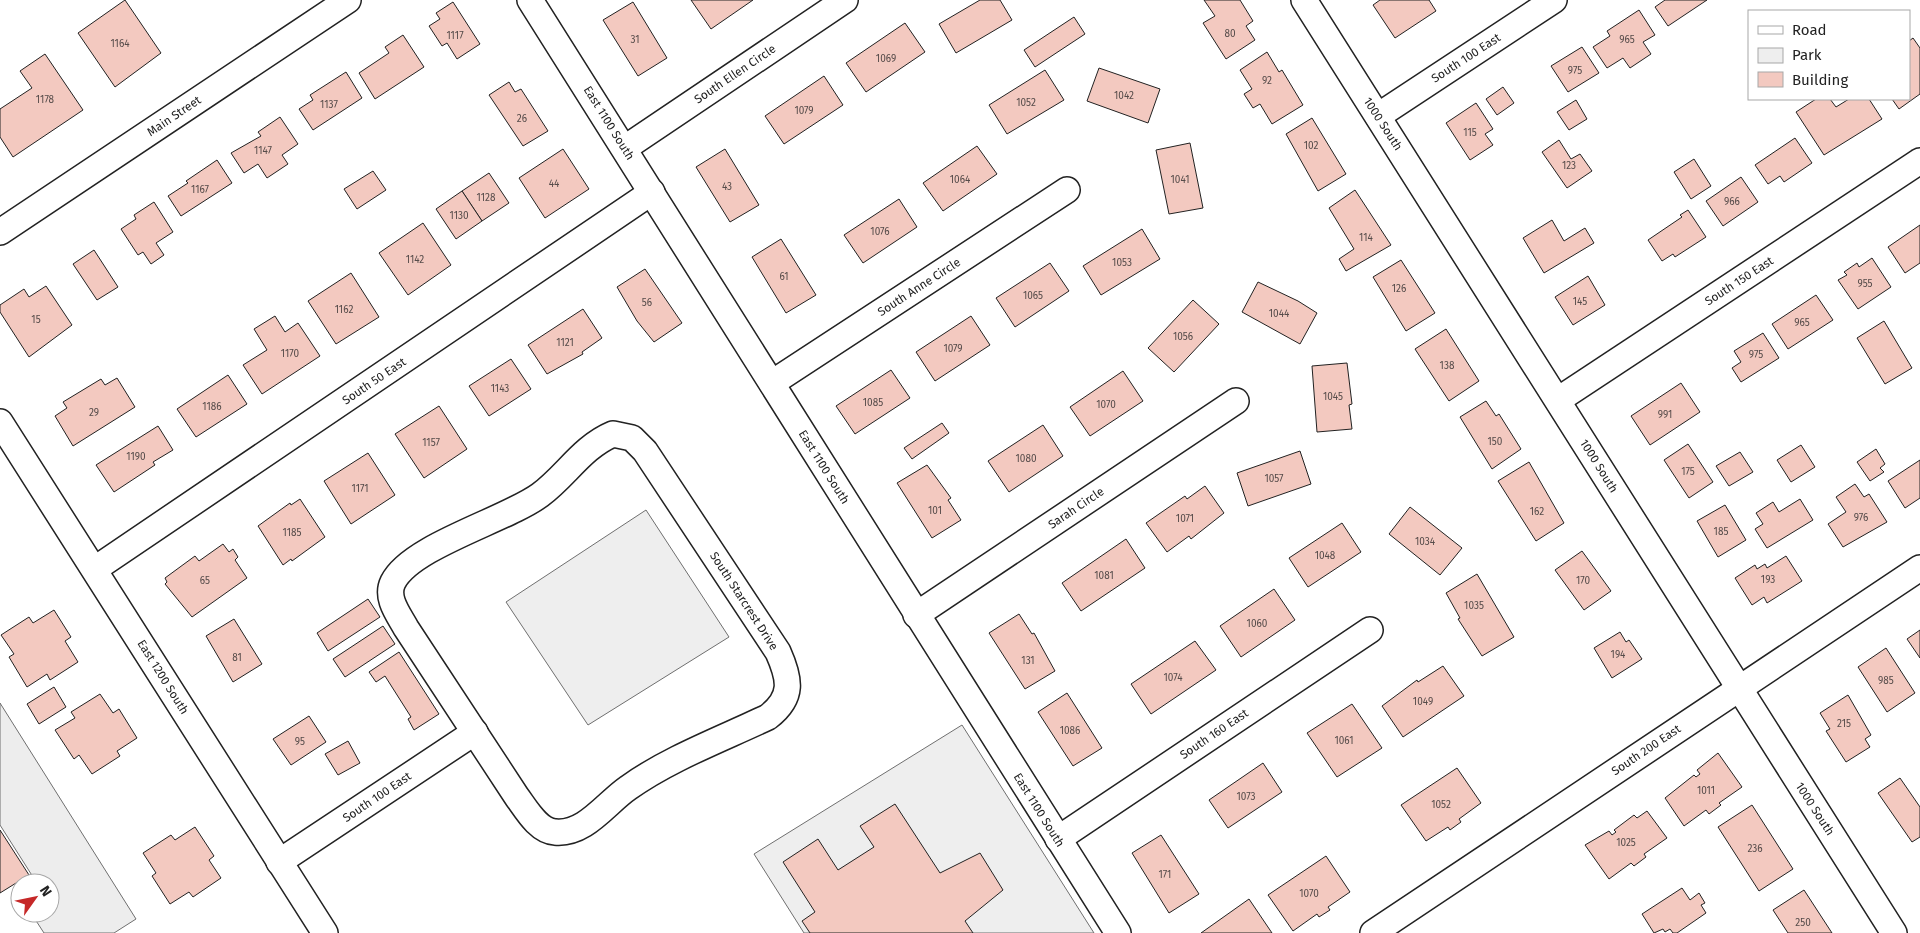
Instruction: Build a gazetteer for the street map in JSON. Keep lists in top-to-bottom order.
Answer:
{
  "streets": {
    "street": [
      "South 100 East",
      "South Ellen Circle",
      "Main Street",
      "East 1100 South",
      "1000 South",
      "South 150 East",
      "South Anne Circle",
      "South 50 East",
      "Sarah Circle",
      "South Starcrest Drive",
      "East 1200 South",
      "South 160 East",
      "South 200 East"
    ]
  },
  "crossings": [
    ["South 100 East", "1000 South"],
    ["South 100 East", "South Starcrest Drive"],
    ["South 100 East", "East 1200 South"],
    ["South Ellen Circle", "East 1100 South"],
    ["East 1100 South", "South Anne Circle"],
    ["East 1100 South", "South 50 East"],
    ["East 1100 South", "Sarah Circle"],
    ["East 1100 South", "South 160 East"],
    ["1000 South", "South 150 East"],
    ["1000 South", "South 200 East"],
    ["South 50 East", "East 1200 South"]
  ],
  "house_numbers": [
    "80",
    "1117",
    "31",
    "965",
    "1164",
    "1069",
    "975",
    "92",
    "1042",
    "1178",
    "1052",
    "1137",
    "1079",
    "26",
    "115",
    "102",
    "1147",
    "123",
    "1064",
    "1041",
    "44",
    "43",
    "1167",
    "1128",
    "966",
    "1130",
    "1076",
    "114",
    "1142",
    "1053",
    "61",
    "955",
    "126",
    "1065",
    "145",
    "56",
    "1162",
    "1044",
    "15",
    "965",
    "1056",
    "1121",
    "1079",
    "1170",
    "975",
    "138",
    "1143",
    "1045",
    "1085",
    "1070",
    "1186",
    "29",
    "991",
    "150",
    "1157",
    "1190",
    "1080",
    "175",
    "1057",
    "1171",
    "101",
    "162",
    "976",
    "1071",
    "185",
    "1185",
    "1034",
    "1048",
    "1081",
    "193",
    "65",
    "170",
    "1035",
    "1060",
    "194",
    "81",
    "131",
    "1074",
    "985",
    "1049",
    "215",
    "1086",
    "1061",
    "95",
    "1011",
    "1073",
    "1052",
    "1025",
    "236",
    "171",
    "1070",
    "250"
  ],
  "legend": ["Road", "Park", "Building"],
  "north": "top right"
}
